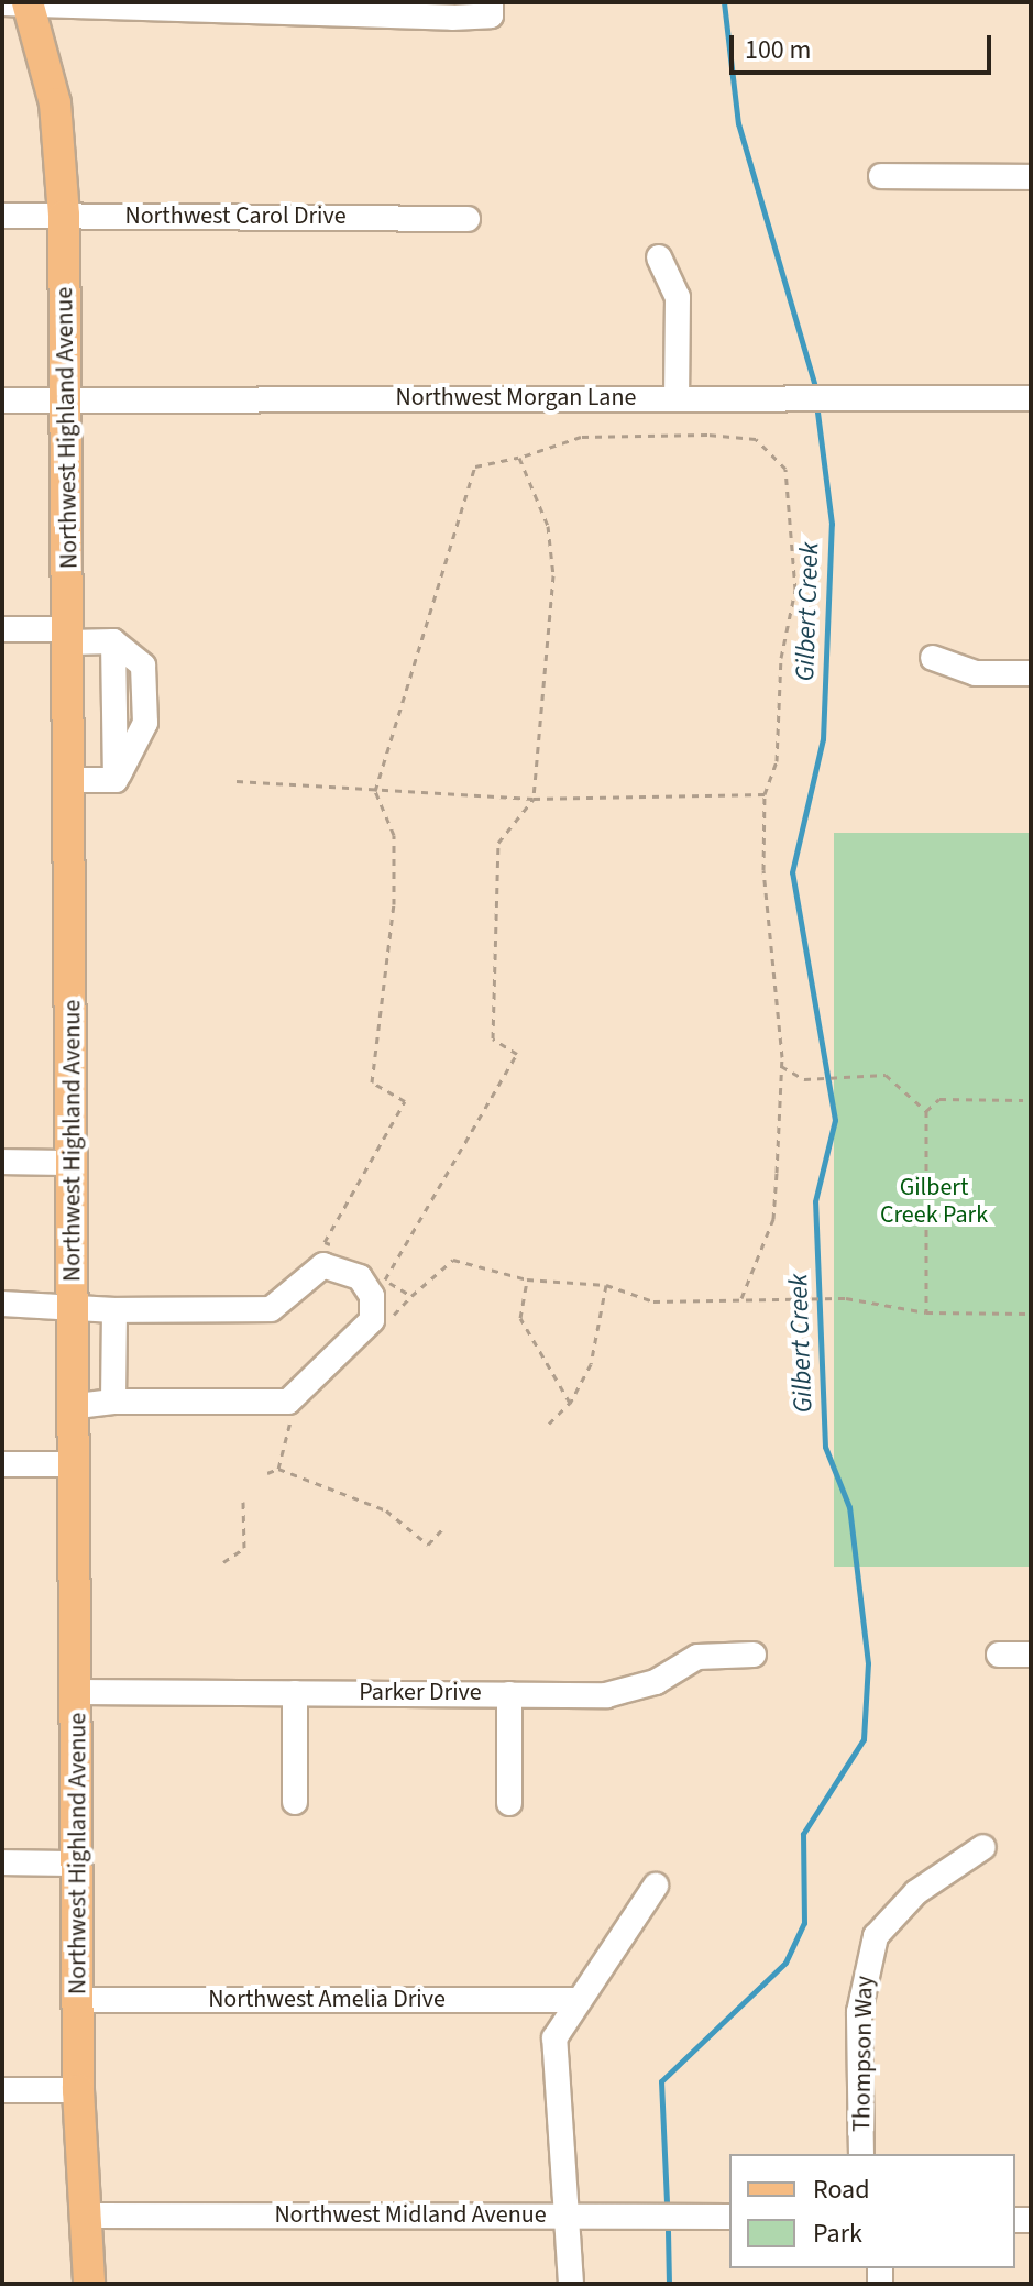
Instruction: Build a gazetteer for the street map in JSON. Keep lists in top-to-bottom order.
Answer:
{
  "streets": {
    "main road": ["Northwest Highland Avenue"],
    "street": [
      "Northwest Carol Drive",
      "Northwest Morgan Lane",
      "Parker Drive",
      "Northwest Amelia Drive",
      "Thompson Way",
      "Northwest Midland Avenue"
    ]
  },
  "crossings": [
    ["Northwest Carol Drive", "Northwest Highland Avenue"],
    ["Northwest Morgan Lane", "Northwest Highland Avenue"],
    ["Northwest Highland Avenue", "Parker Drive"],
    ["Northwest Highland Avenue", "Northwest Amelia Drive"],
    ["Northwest Highland Avenue", "Northwest Midland Avenue"]
  ],
  "water": ["Gilbert Creek"],
  "parks": ["Gilbert Creek Park"],
  "legend": ["Road", "Park"],
  "scale_bar": "100 m"
}
